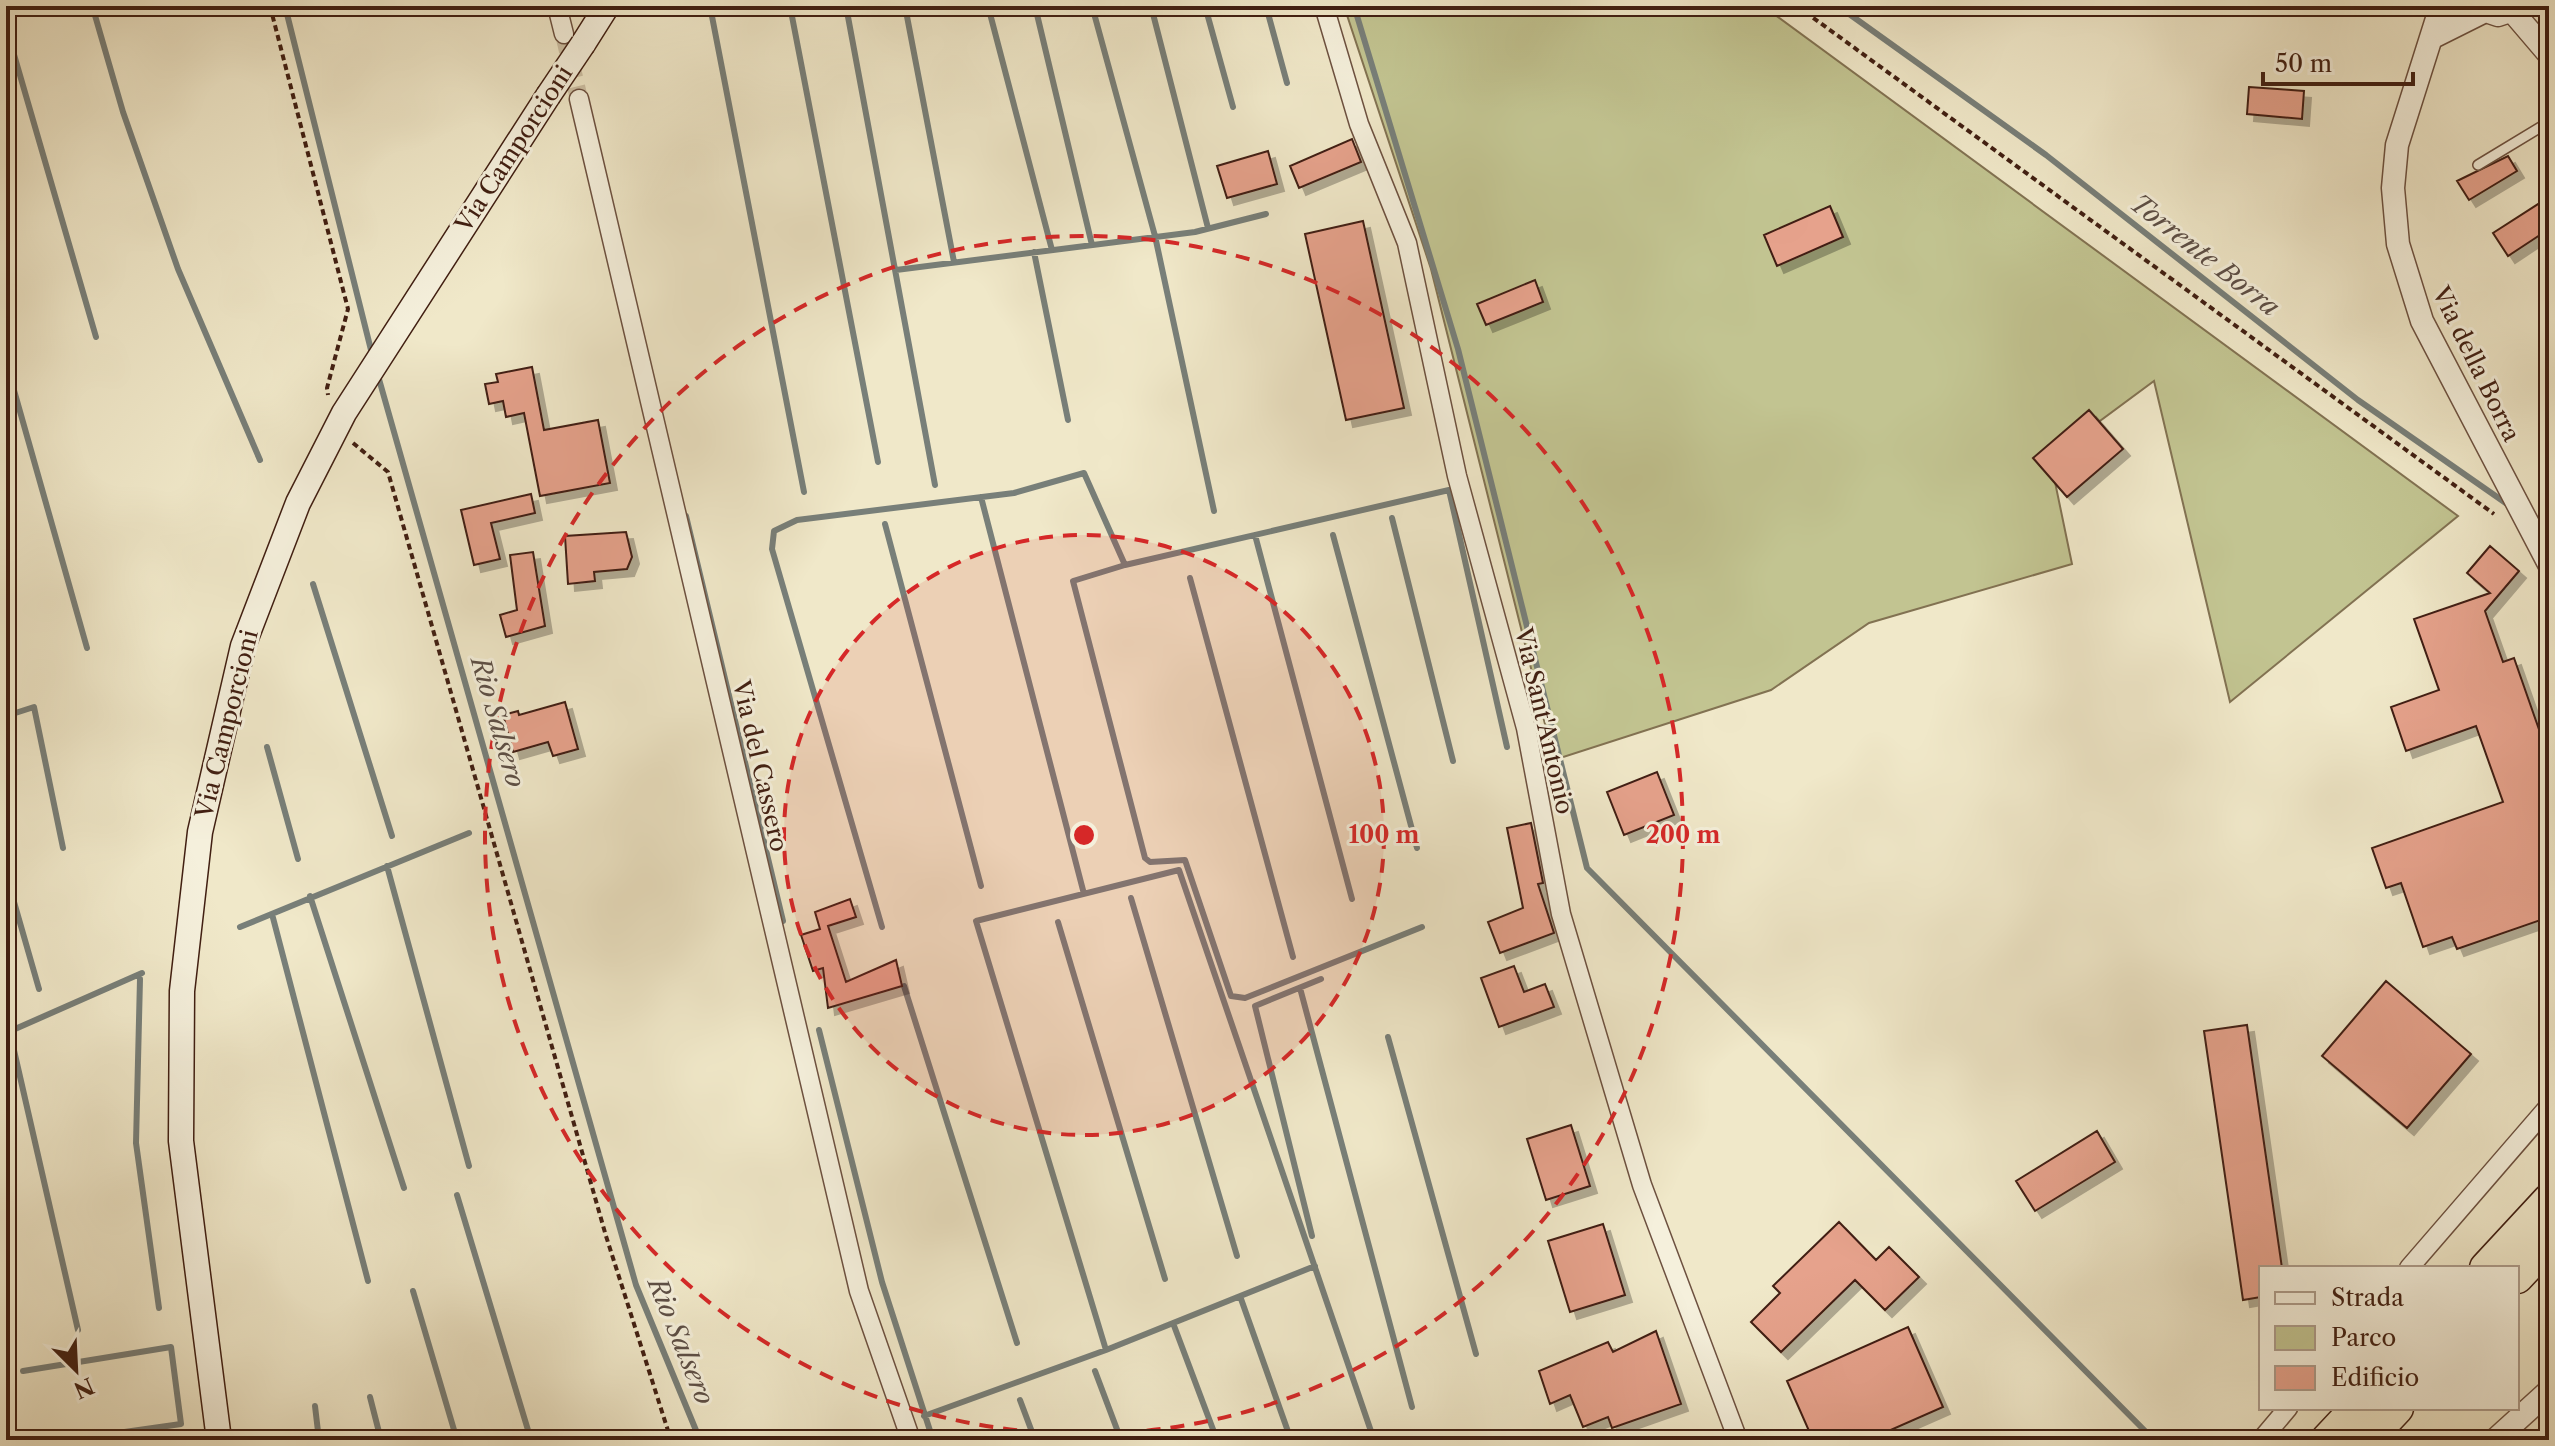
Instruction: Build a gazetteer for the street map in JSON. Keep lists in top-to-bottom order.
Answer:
{
  "streets": {
    "main road": ["Via Camporcioni"],
    "street": ["Via della Borra", "Via Sant'Antonio", "Via del Cassero"]
  },
  "water": ["Torrente Borra", "Rio Salsero"],
  "legend": ["Strada", "Parco", "Edificio"],
  "scale_bar": "50 m",
  "north": "bottom right",
  "rings": ["100 m", "200 m"]
}
